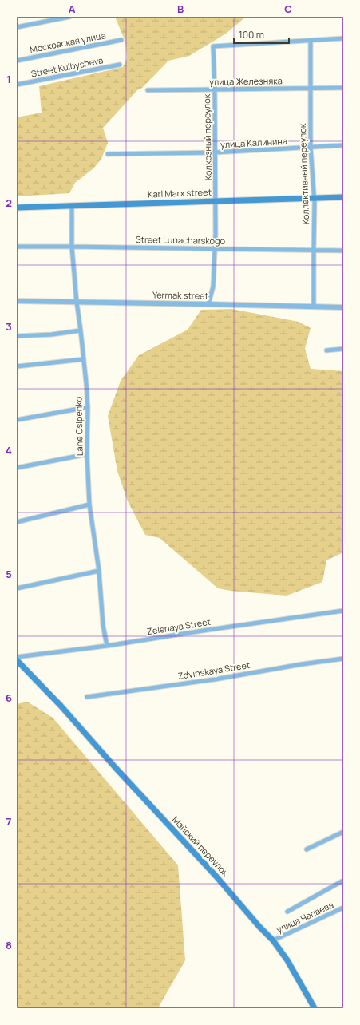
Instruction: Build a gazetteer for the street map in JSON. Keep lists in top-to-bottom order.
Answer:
{
  "streets": {
    "main road": ["Karl Marx street", "Майский переулок"],
    "street": [
      "Московская улица",
      "Street Kuibysheva",
      "улица Железняка",
      "Колхозный переулок",
      "улица Калинина",
      "Коллективный переулок",
      "Street Lunacharskogo",
      "Yermak street",
      "Lane Osipenko",
      "Zelenaya Street",
      "Zdvinskaya Street",
      "улица Чапаева"
    ]
  },
  "crossings": [
    ["улица Железняка", "Колхозный переулок"],
    ["улица Железняка", "Коллективный переулок"],
    ["Колхозный переулок", "улица Калинина"],
    ["Колхозный переулок", "Коллективный переулок"],
    ["Колхозный переулок", "Karl Marx street"],
    ["Колхозный переулок", "Street Lunacharskogo"],
    ["Колхозный переулок", "Yermak street"],
    ["улица Калинина", "Коллективный переулок"],
    ["Коллективный переулок", "Karl Marx street"],
    ["Коллективный переулок", "Street Lunacharskogo"],
    ["Коллективный переулок", "Yermak street"],
    ["Karl Marx street", "Lane Osipenko"],
    ["Street Lunacharskogo", "Lane Osipenko"],
    ["Yermak street", "Lane Osipenko"],
    ["Lane Osipenko", "Zelenaya Street"],
    ["Майский переулок", "улица Чапаева"]
  ],
  "scale_bar": "100 m",
  "grid": {
    "columns": ["A", "B", "C"],
    "rows": [
      "1",
      "2",
      "3",
      "4",
      "5",
      "6",
      "7",
      "8"
    ]
  }
}
